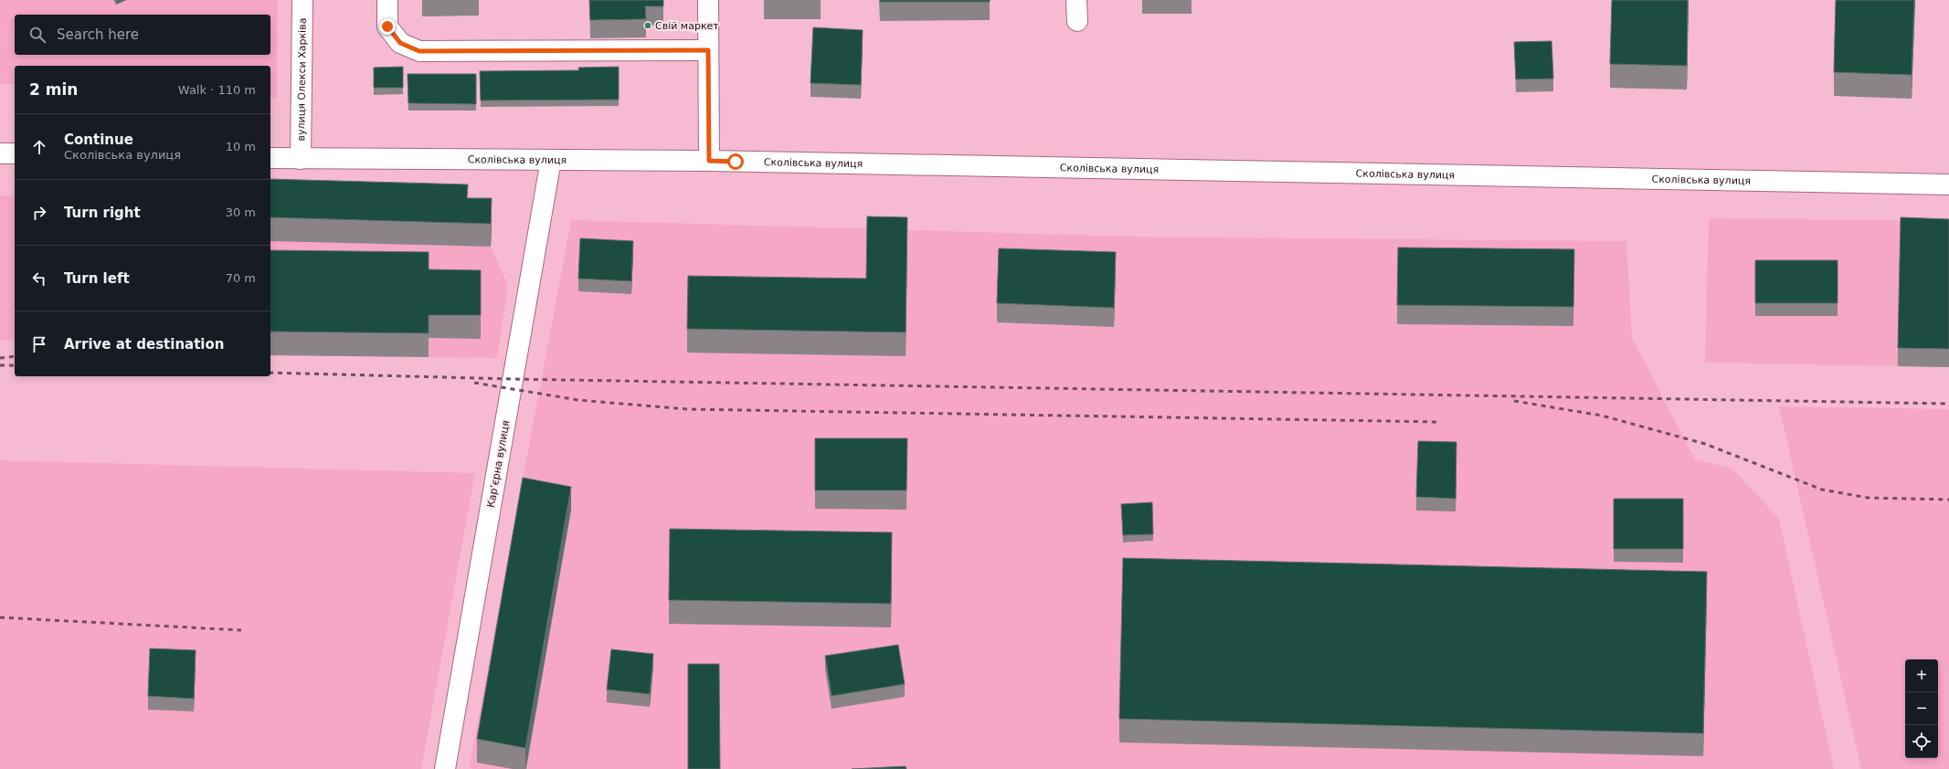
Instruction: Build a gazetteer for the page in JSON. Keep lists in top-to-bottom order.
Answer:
{
  "streets": {
    "street": ["вулиця Олекси Харківа", "Сколівська вулиця", "Карʼєрна вулиця"]
  },
  "crossings": [
    ["вулиця Олекси Харківа", "Сколівська вулиця"],
    ["Сколівська вулиця", "Карʼєрна вулиця"]
  ],
  "places": ["Свій маркет"],
  "page": {
    "search": "Search here",
    "heading": ["2 min", "Walk · 110 m"],
    "list": [
      ["Continue", "Сколівська вулиця", "10 m"],
      ["Turn right", "30 m"],
      ["Turn left", "70 m"],
      "Arrive at destination"
    ],
    "map_buttons": ["+", "−"]
  }
}
